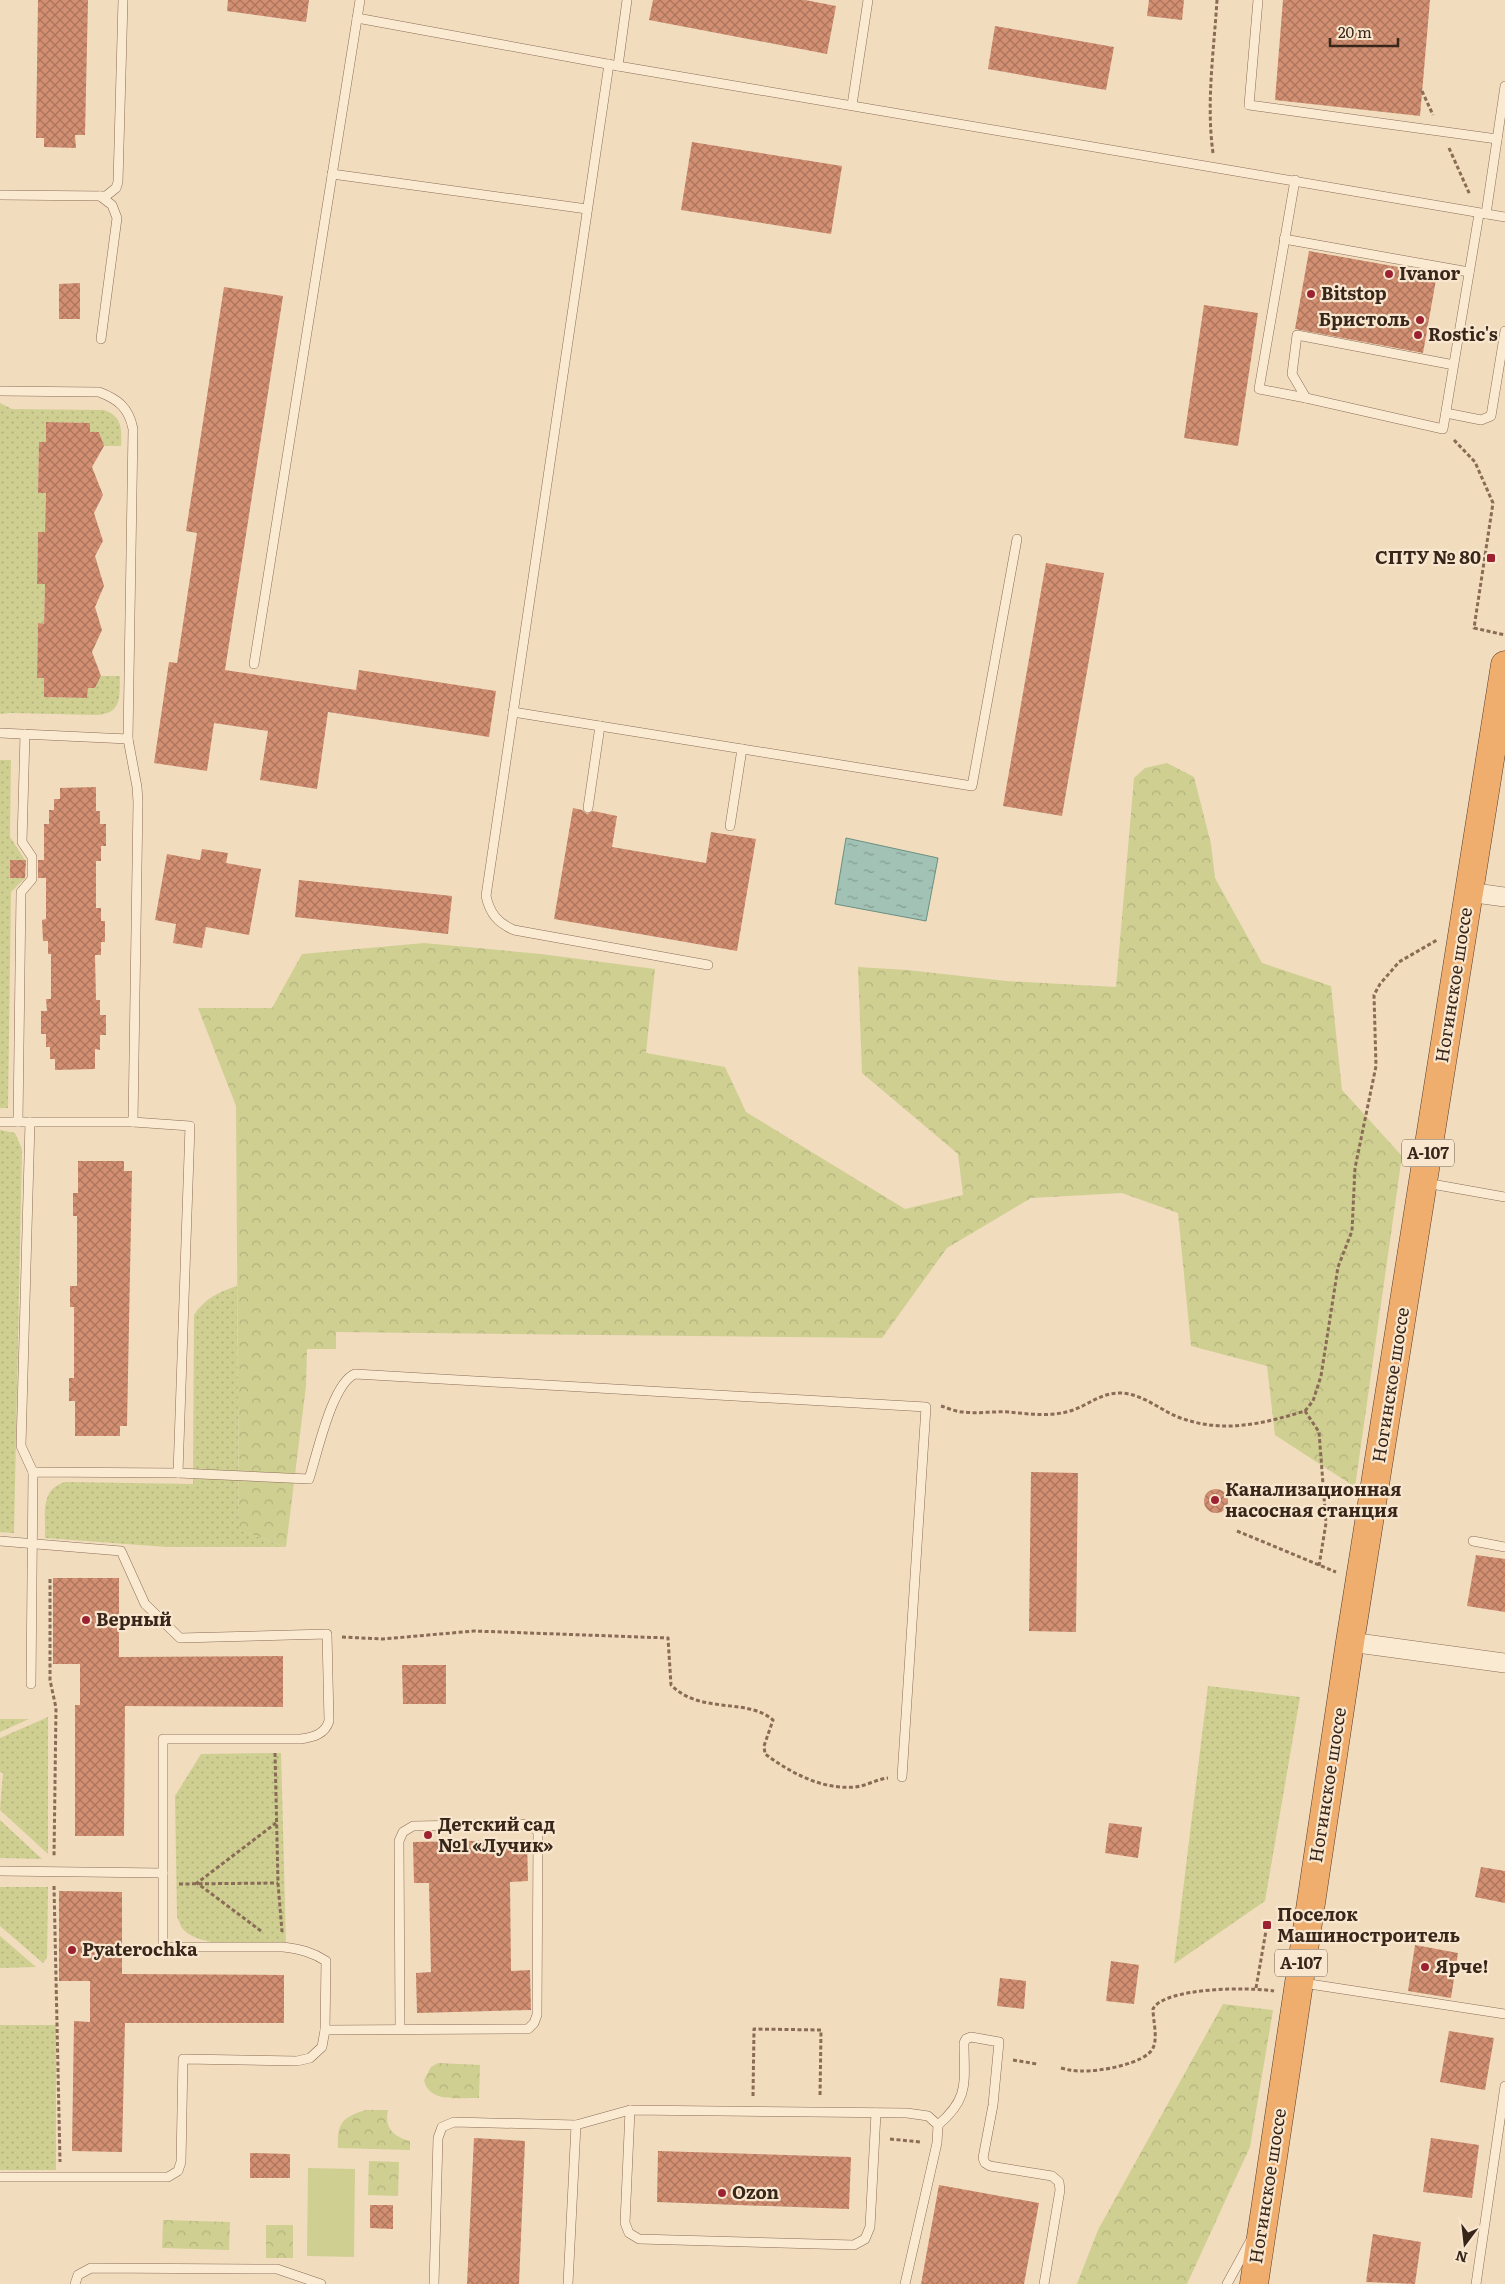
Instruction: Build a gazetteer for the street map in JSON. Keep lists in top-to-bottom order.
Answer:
{
  "streets": {
    "highway": ["Ногинское шоссе", "А-107"]
  },
  "places": {
    "other": [
      "Ivanor",
      "Bitstop",
      "Бристоль",
      "Rostic's",
      "Канализационная насосная станция",
      "Верный",
      "Детский сад №1 «Лучик»",
      "Pyaterochka",
      "Ярче!",
      "Ozon"
    ],
    "transit": ["СПТУ № 80", "Поселок Машиностроитель"]
  },
  "scale_bar": "20 m",
  "north": "bottom"
}
